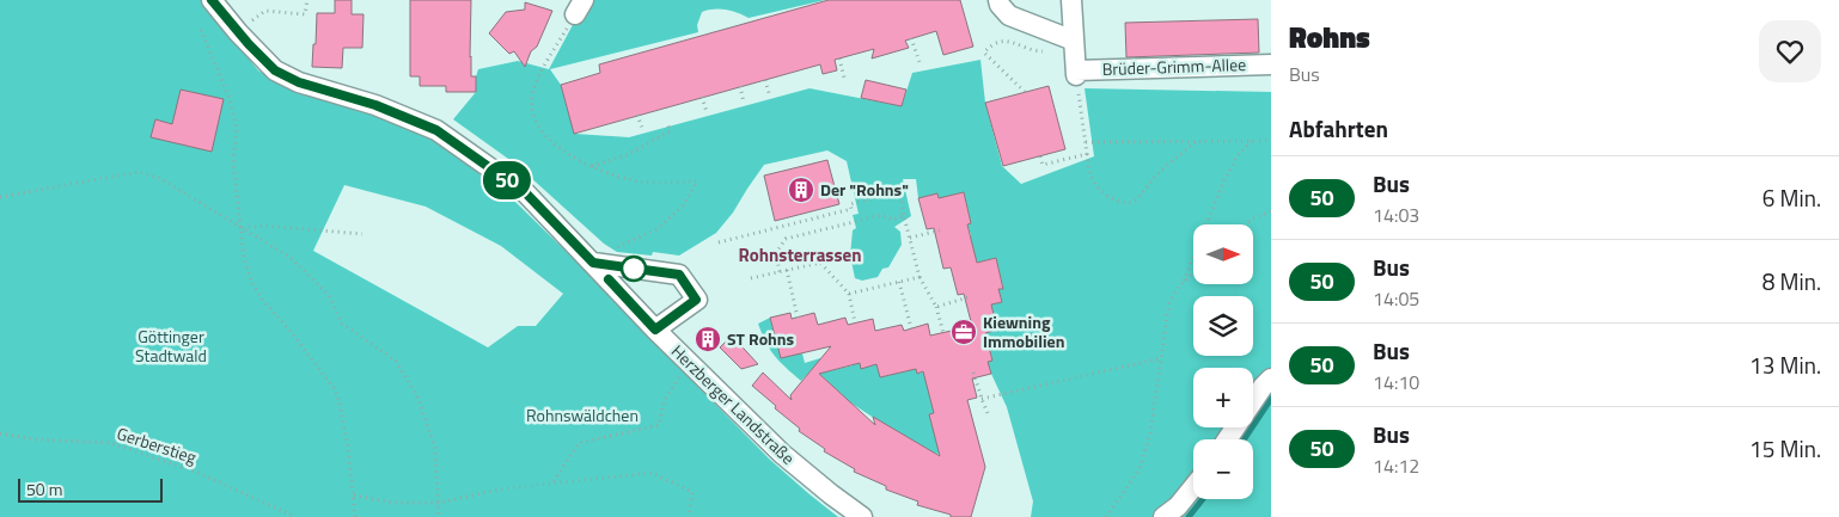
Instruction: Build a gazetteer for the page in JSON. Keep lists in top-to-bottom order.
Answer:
{
  "streets": {
    "street": ["Brüder-Grimm-Allee", "Herzberger Landstraße"],
    "path": ["Gerberstieg"]
  },
  "districts": ["Rohnsterrassen"],
  "parks": ["Göttinger Stadtwald", "Rohnswäldchen"],
  "places": {
    "building": ["Der \"Rohns\"", "ST Rohns"],
    "office": ["Kiewning Immobilien"]
  },
  "lines": ["bus line 50"],
  "scale_bar": "50 m",
  "north": "right",
  "page": {
    "on_map": "50",
    "heading": [
      ["Rohns", "Bus"],
      "Abfahrten"
    ],
    "list": [
      {
        "mark": "50",
        "name": "Bus",
        "note": "14:03",
        "value": "6 Min."
      },
      {
        "mark": "50",
        "name": "Bus",
        "note": "14:05",
        "value": "8 Min."
      },
      {
        "mark": "50",
        "name": "Bus",
        "note": "14:10",
        "value": "13 Min."
      },
      {
        "mark": "50",
        "name": "Bus",
        "note": "14:12",
        "value": "15 Min."
      }
    ],
    "map_buttons": ["+", "−"],
    "scale": "50 m"
  }
}
